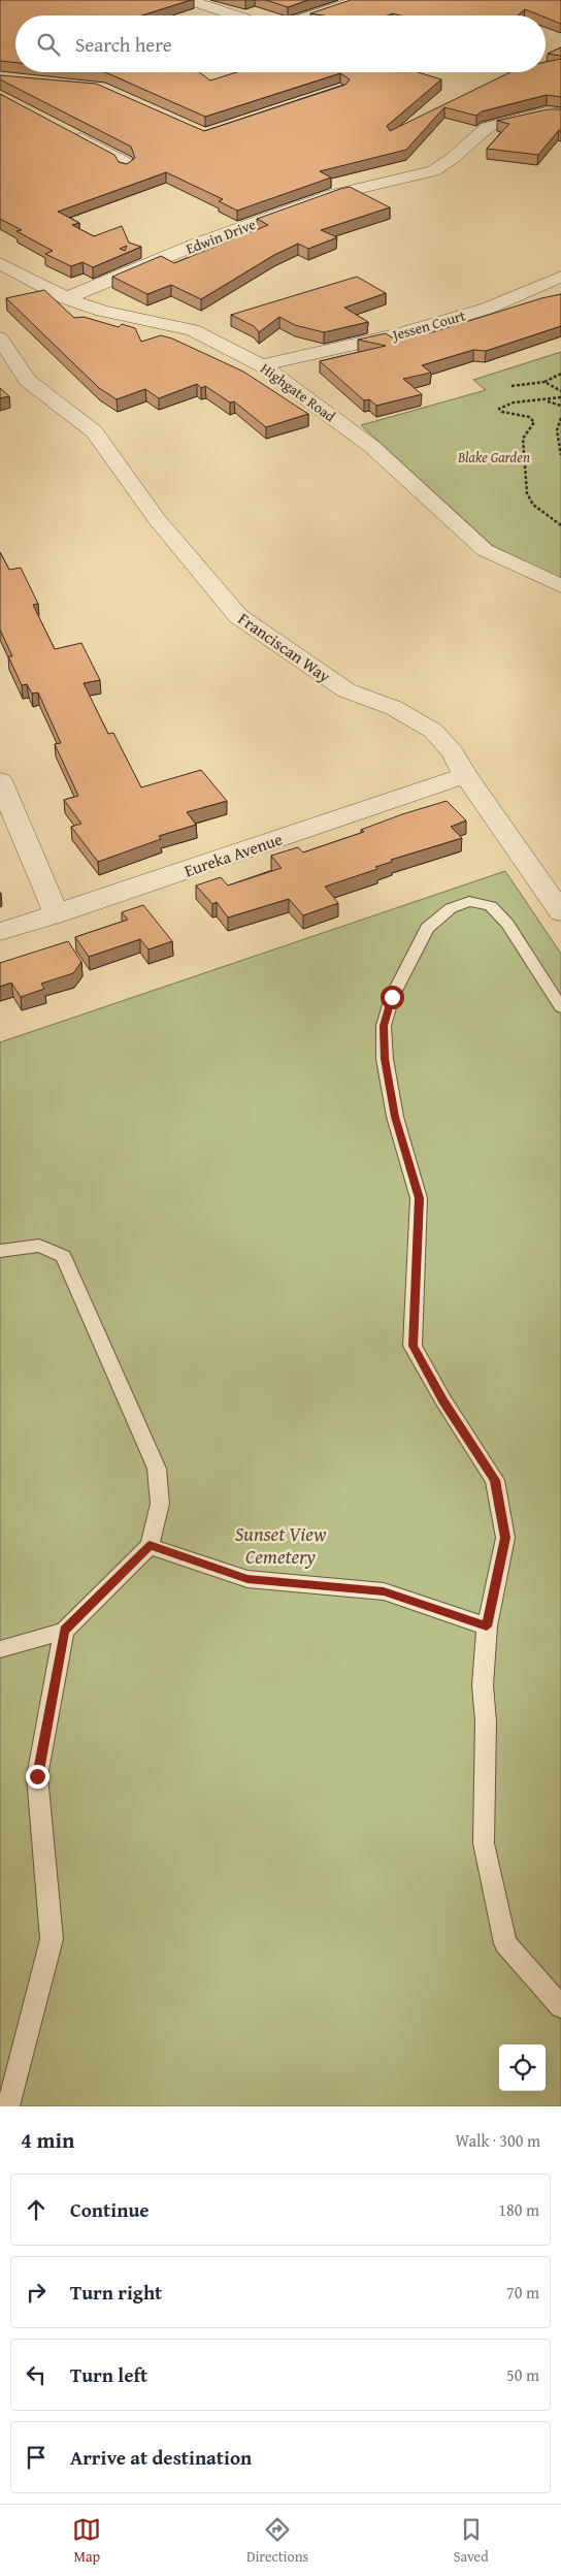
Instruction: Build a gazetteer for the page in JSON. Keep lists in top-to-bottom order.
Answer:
{
  "streets": {
    "street": [
      "Edwin Drive",
      "Jessen Court",
      "Highgate Road",
      "Franciscan Way",
      "Eureka Avenue"
    ]
  },
  "crossings": [
    ["Edwin Drive", "Highgate Road"],
    ["Jessen Court", "Highgate Road"],
    ["Franciscan Way", "Eureka Avenue"]
  ],
  "parks": ["Blake Garden", "Sunset View Cemetery"],
  "page": {
    "search": "Search here",
    "heading": ["4 min", "Walk · 300 m"],
    "list": [
      ["Continue", "180 m"],
      ["Turn right", "70 m"],
      ["Turn left", "50 m"],
      "Arrive at destination"
    ],
    "nav": ["Map", "Directions", "Saved"]
  }
}
